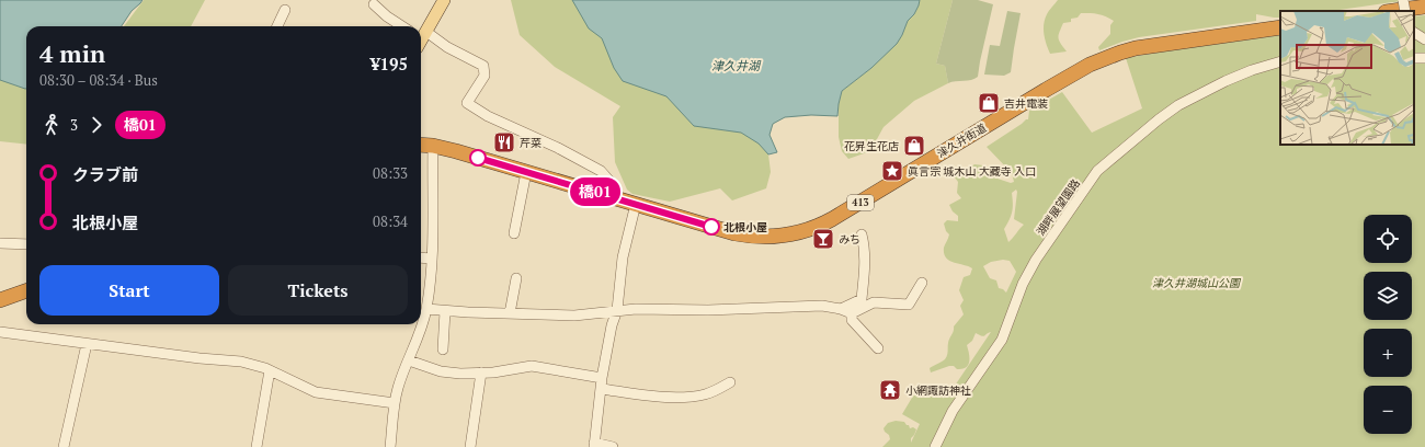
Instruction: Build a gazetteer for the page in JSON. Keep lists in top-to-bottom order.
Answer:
{
  "streets": {
    "highway": ["津久井街道", "413"],
    "street": ["湖畔展望園路"]
  },
  "water": ["津久井湖"],
  "parks": ["津久井湖城山公園"],
  "places": {
    "shop": ["吉井電装", "花昇生花店"],
    "restaurant": ["芹菜"],
    "place": ["眞言宗 城木山 大藏寺 入口"],
    "other": ["北根小屋"],
    "bar": ["みち"],
    "temple": ["小網諏訪神社"]
  },
  "lines": ["bus line 橋01"],
  "page": {
    "on_map": "橋01",
    "heading": ["4 min", "08:30 – 08:34 · Bus", "¥195"],
    "legs": ["3", "橋01"],
    "list": [
      {
        "name": "クラブ前",
        "value": "08:33"
      },
      {
        "name": "北根小屋",
        "value": "08:34"
      }
    ],
    "map_buttons": ["+", "−"],
    "buttons": ["Start", "Tickets"]
  }
}
